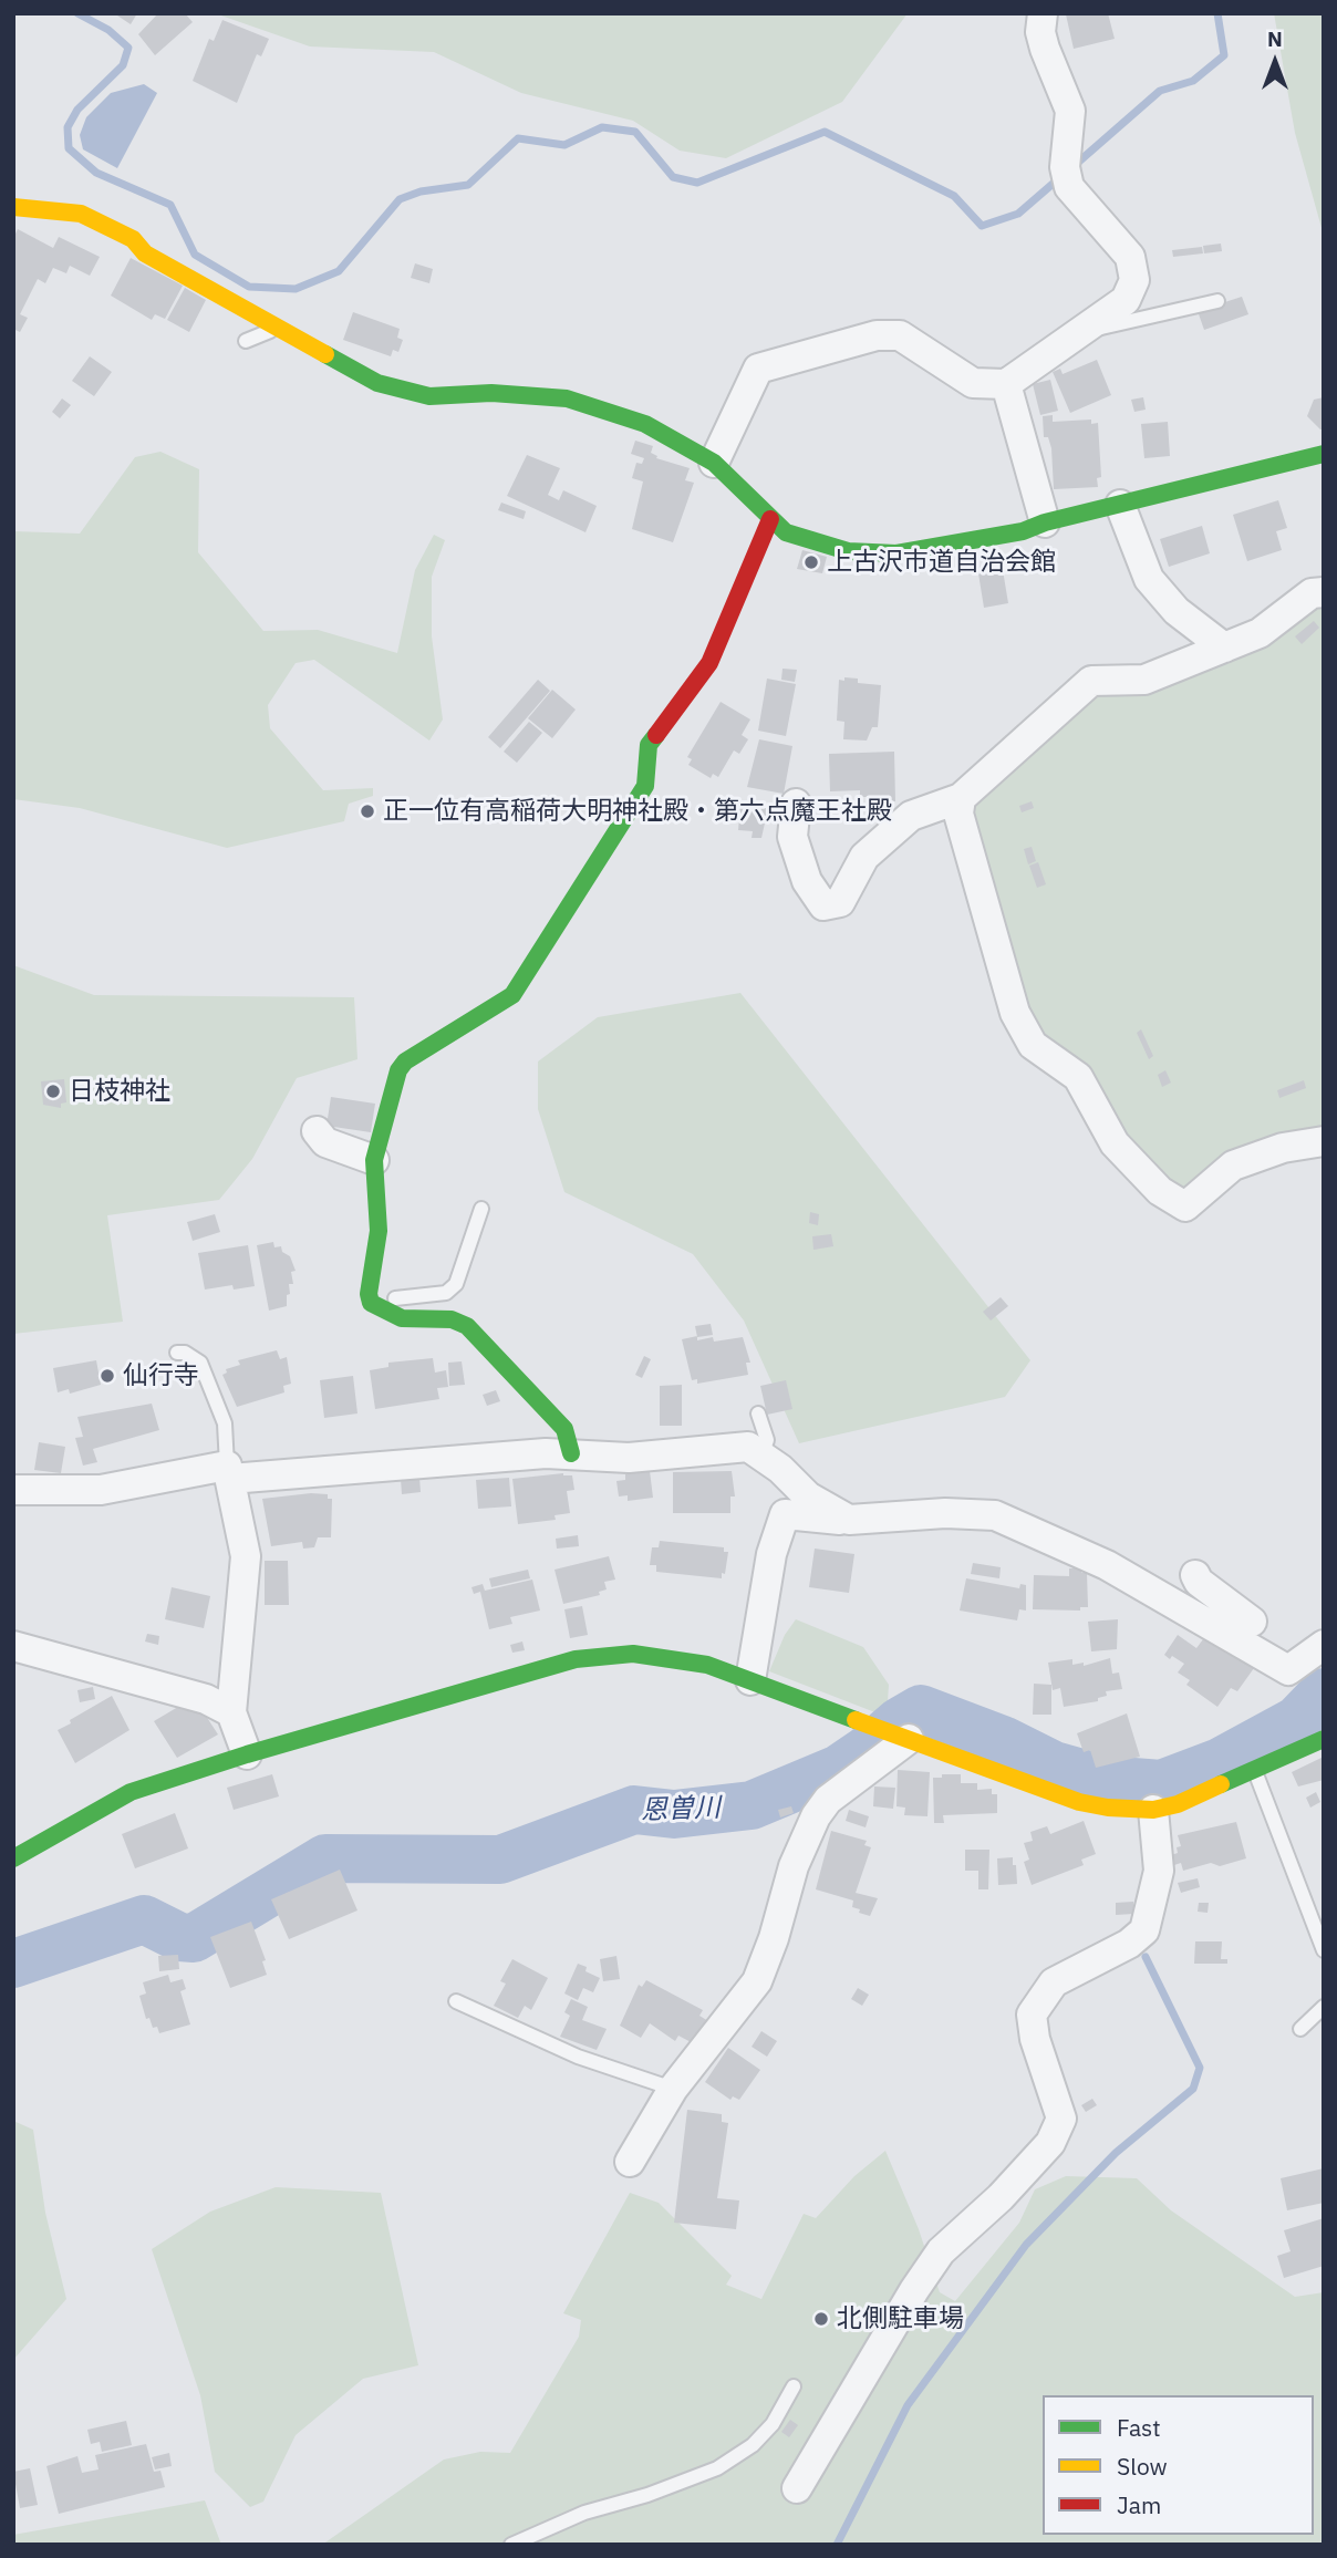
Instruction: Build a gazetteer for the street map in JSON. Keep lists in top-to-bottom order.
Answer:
{
  "water": ["恩曽川"],
  "places": [
    "上古沢市道自治会館",
    "正一位有高稲荷大明神社殿・第六点魔王社殿",
    "日枝神社",
    "仙行寺",
    "北側駐車場"
  ],
  "legend": ["Fast", "Slow", "Jam"],
  "north": "top"
}
